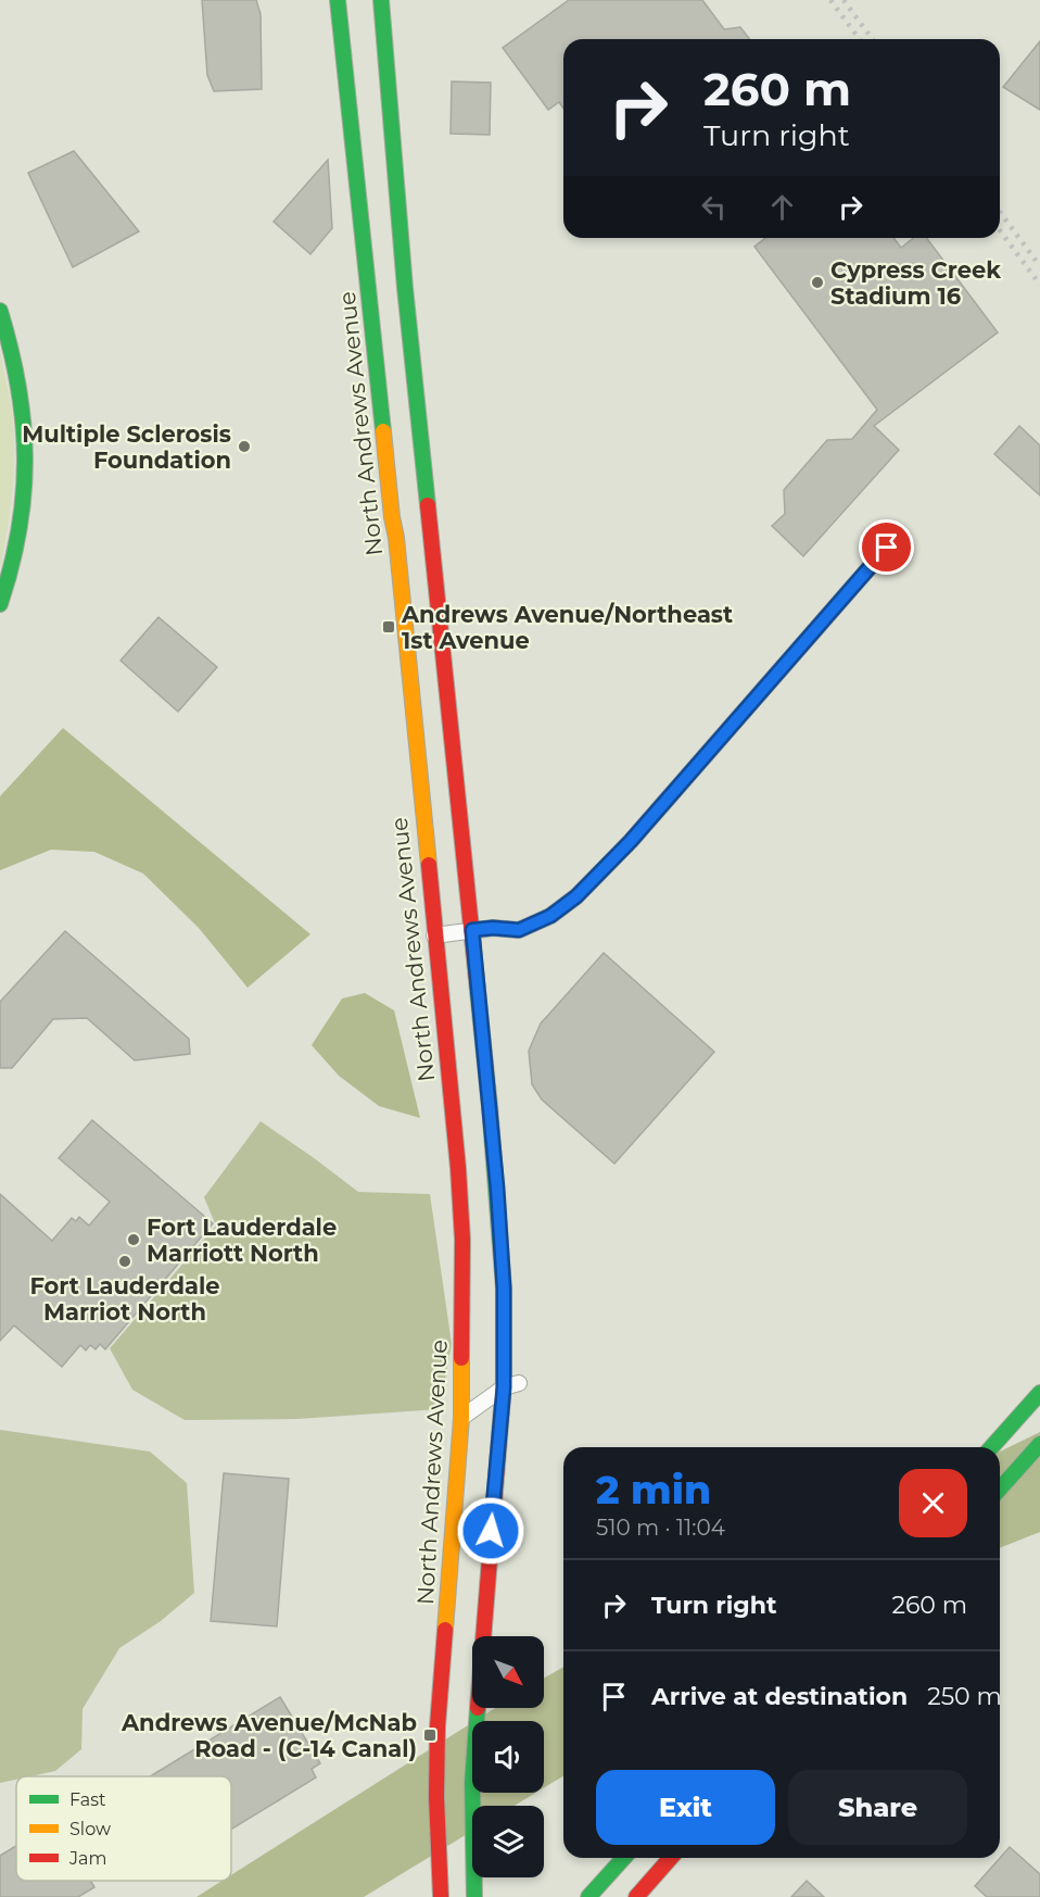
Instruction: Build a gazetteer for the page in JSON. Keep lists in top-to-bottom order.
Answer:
{
  "streets": {
    "main road": ["North Andrews Avenue"]
  },
  "places": {
    "other": [
      "Cypress Creek Stadium 16",
      "Multiple Sclerosis Foundation",
      "Fort Lauderdale Marriott North",
      "Fort Lauderdale Marriot North"
    ],
    "transit": ["Andrews Avenue/Northeast 1st Avenue", "Andrews Avenue/McNab Road - (C-14 Canal)"]
  },
  "legend": ["Fast", "Slow", "Jam"],
  "north": "bottom right",
  "page": {
    "turn": ["260 m", "Turn right"],
    "heading": ["2 min", "510 m · 11:04"],
    "list": [
      {
        "name": "Turn right",
        "value": "260 m"
      },
      {
        "name": "Arrive at destination",
        "value": "250 m"
      }
    ],
    "buttons": ["Exit", "Share"]
  }
}
